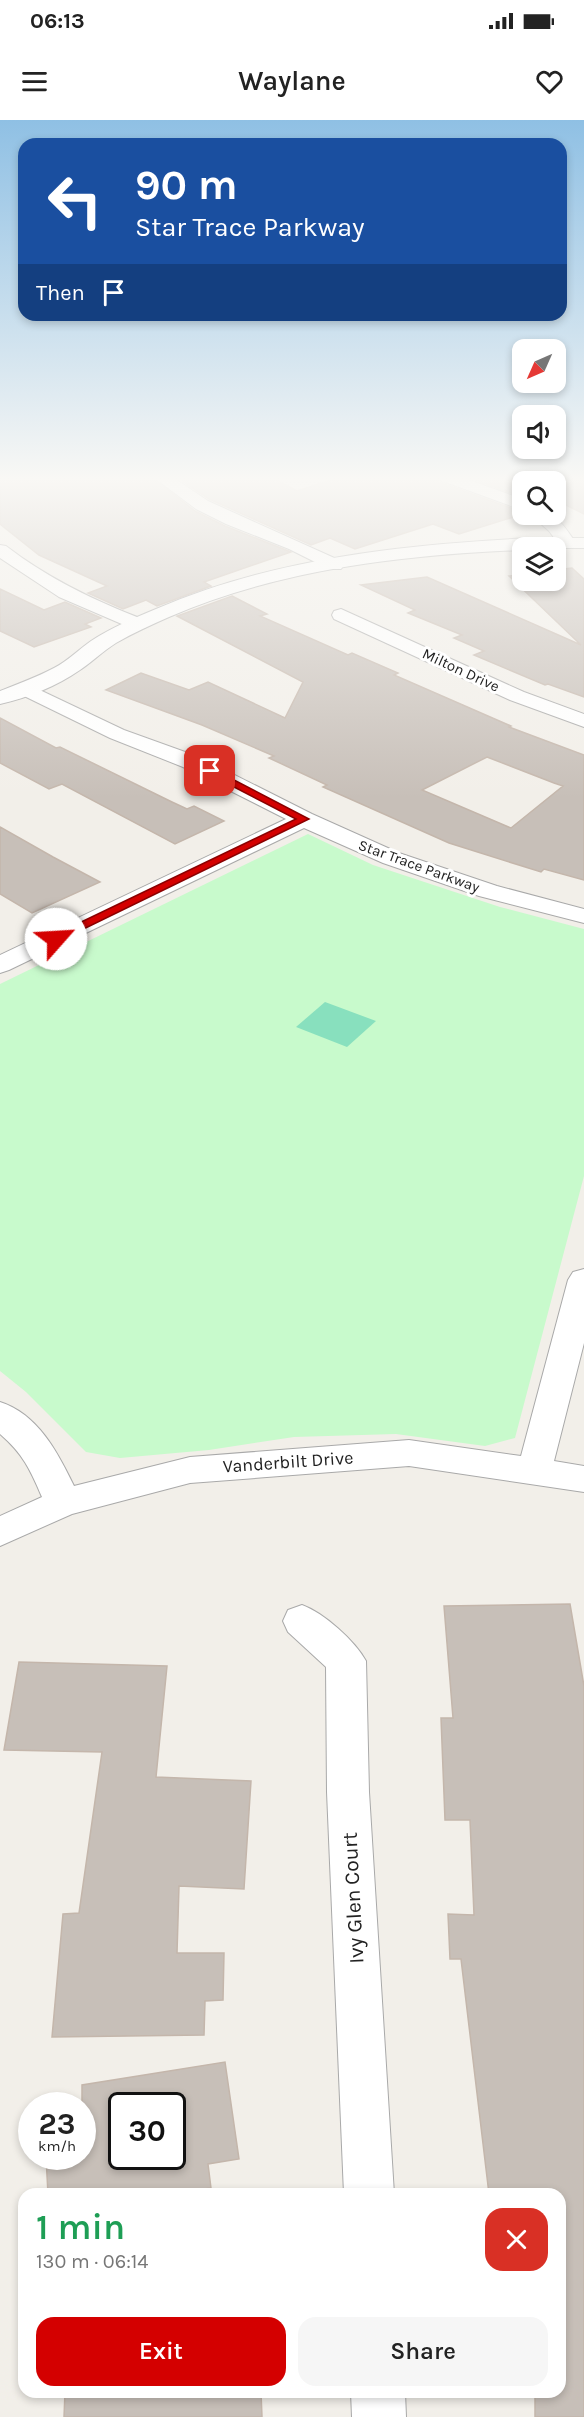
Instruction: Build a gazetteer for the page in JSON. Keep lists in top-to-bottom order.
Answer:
{
  "streets": {
    "street": [
      "Milton Drive",
      "Star Trace Parkway",
      "Vanderbilt Drive",
      "Ivy Glen Court"
    ]
  },
  "north": "bottom left",
  "page": {
    "status": "06:13",
    "header": "Waylane",
    "turn": ["90 m", "Star Trace Parkway"],
    "then": "Then",
    "speed": "23 km/h",
    "limit": "30",
    "heading": ["1 min", "130 m · 06:14"],
    "buttons": ["Exit", "Share"]
  }
}
